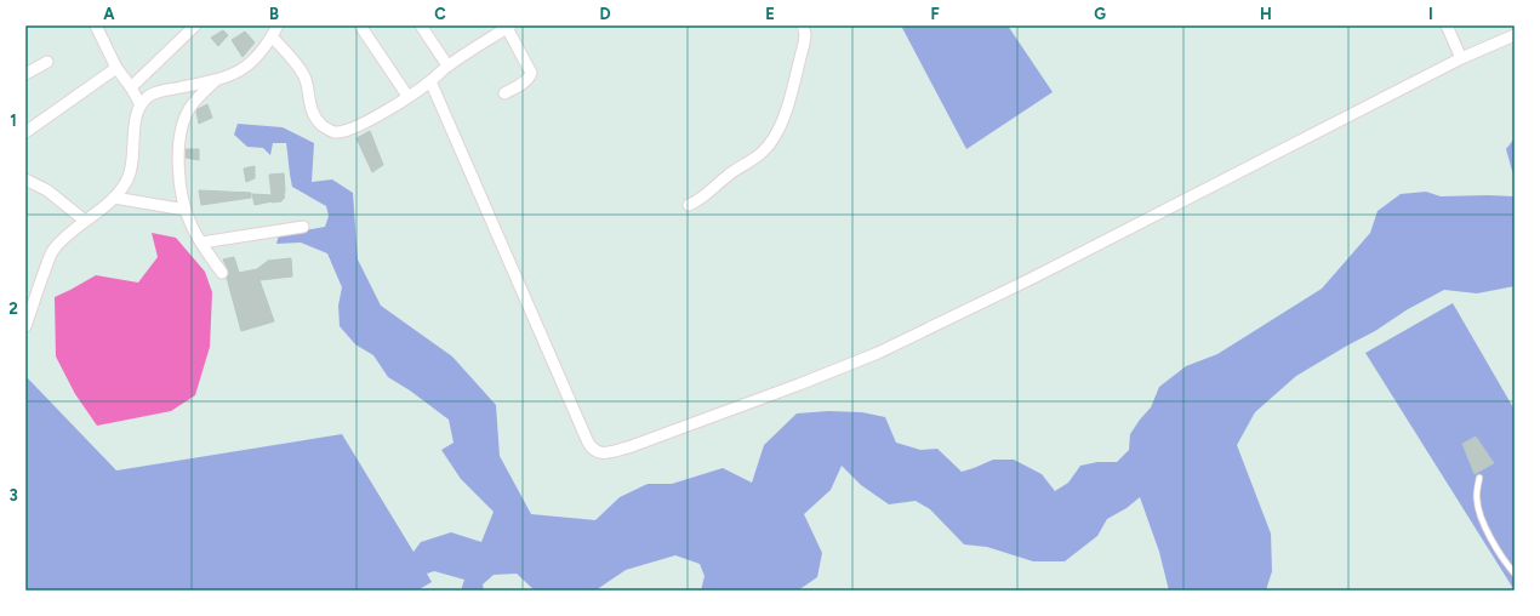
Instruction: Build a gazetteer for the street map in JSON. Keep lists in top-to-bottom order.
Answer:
{
  "grid": {
    "columns": [
      "A",
      "B",
      "C",
      "D",
      "E",
      "F",
      "G",
      "H",
      "I"
    ],
    "rows": ["1", "2", "3"]
  }
}
